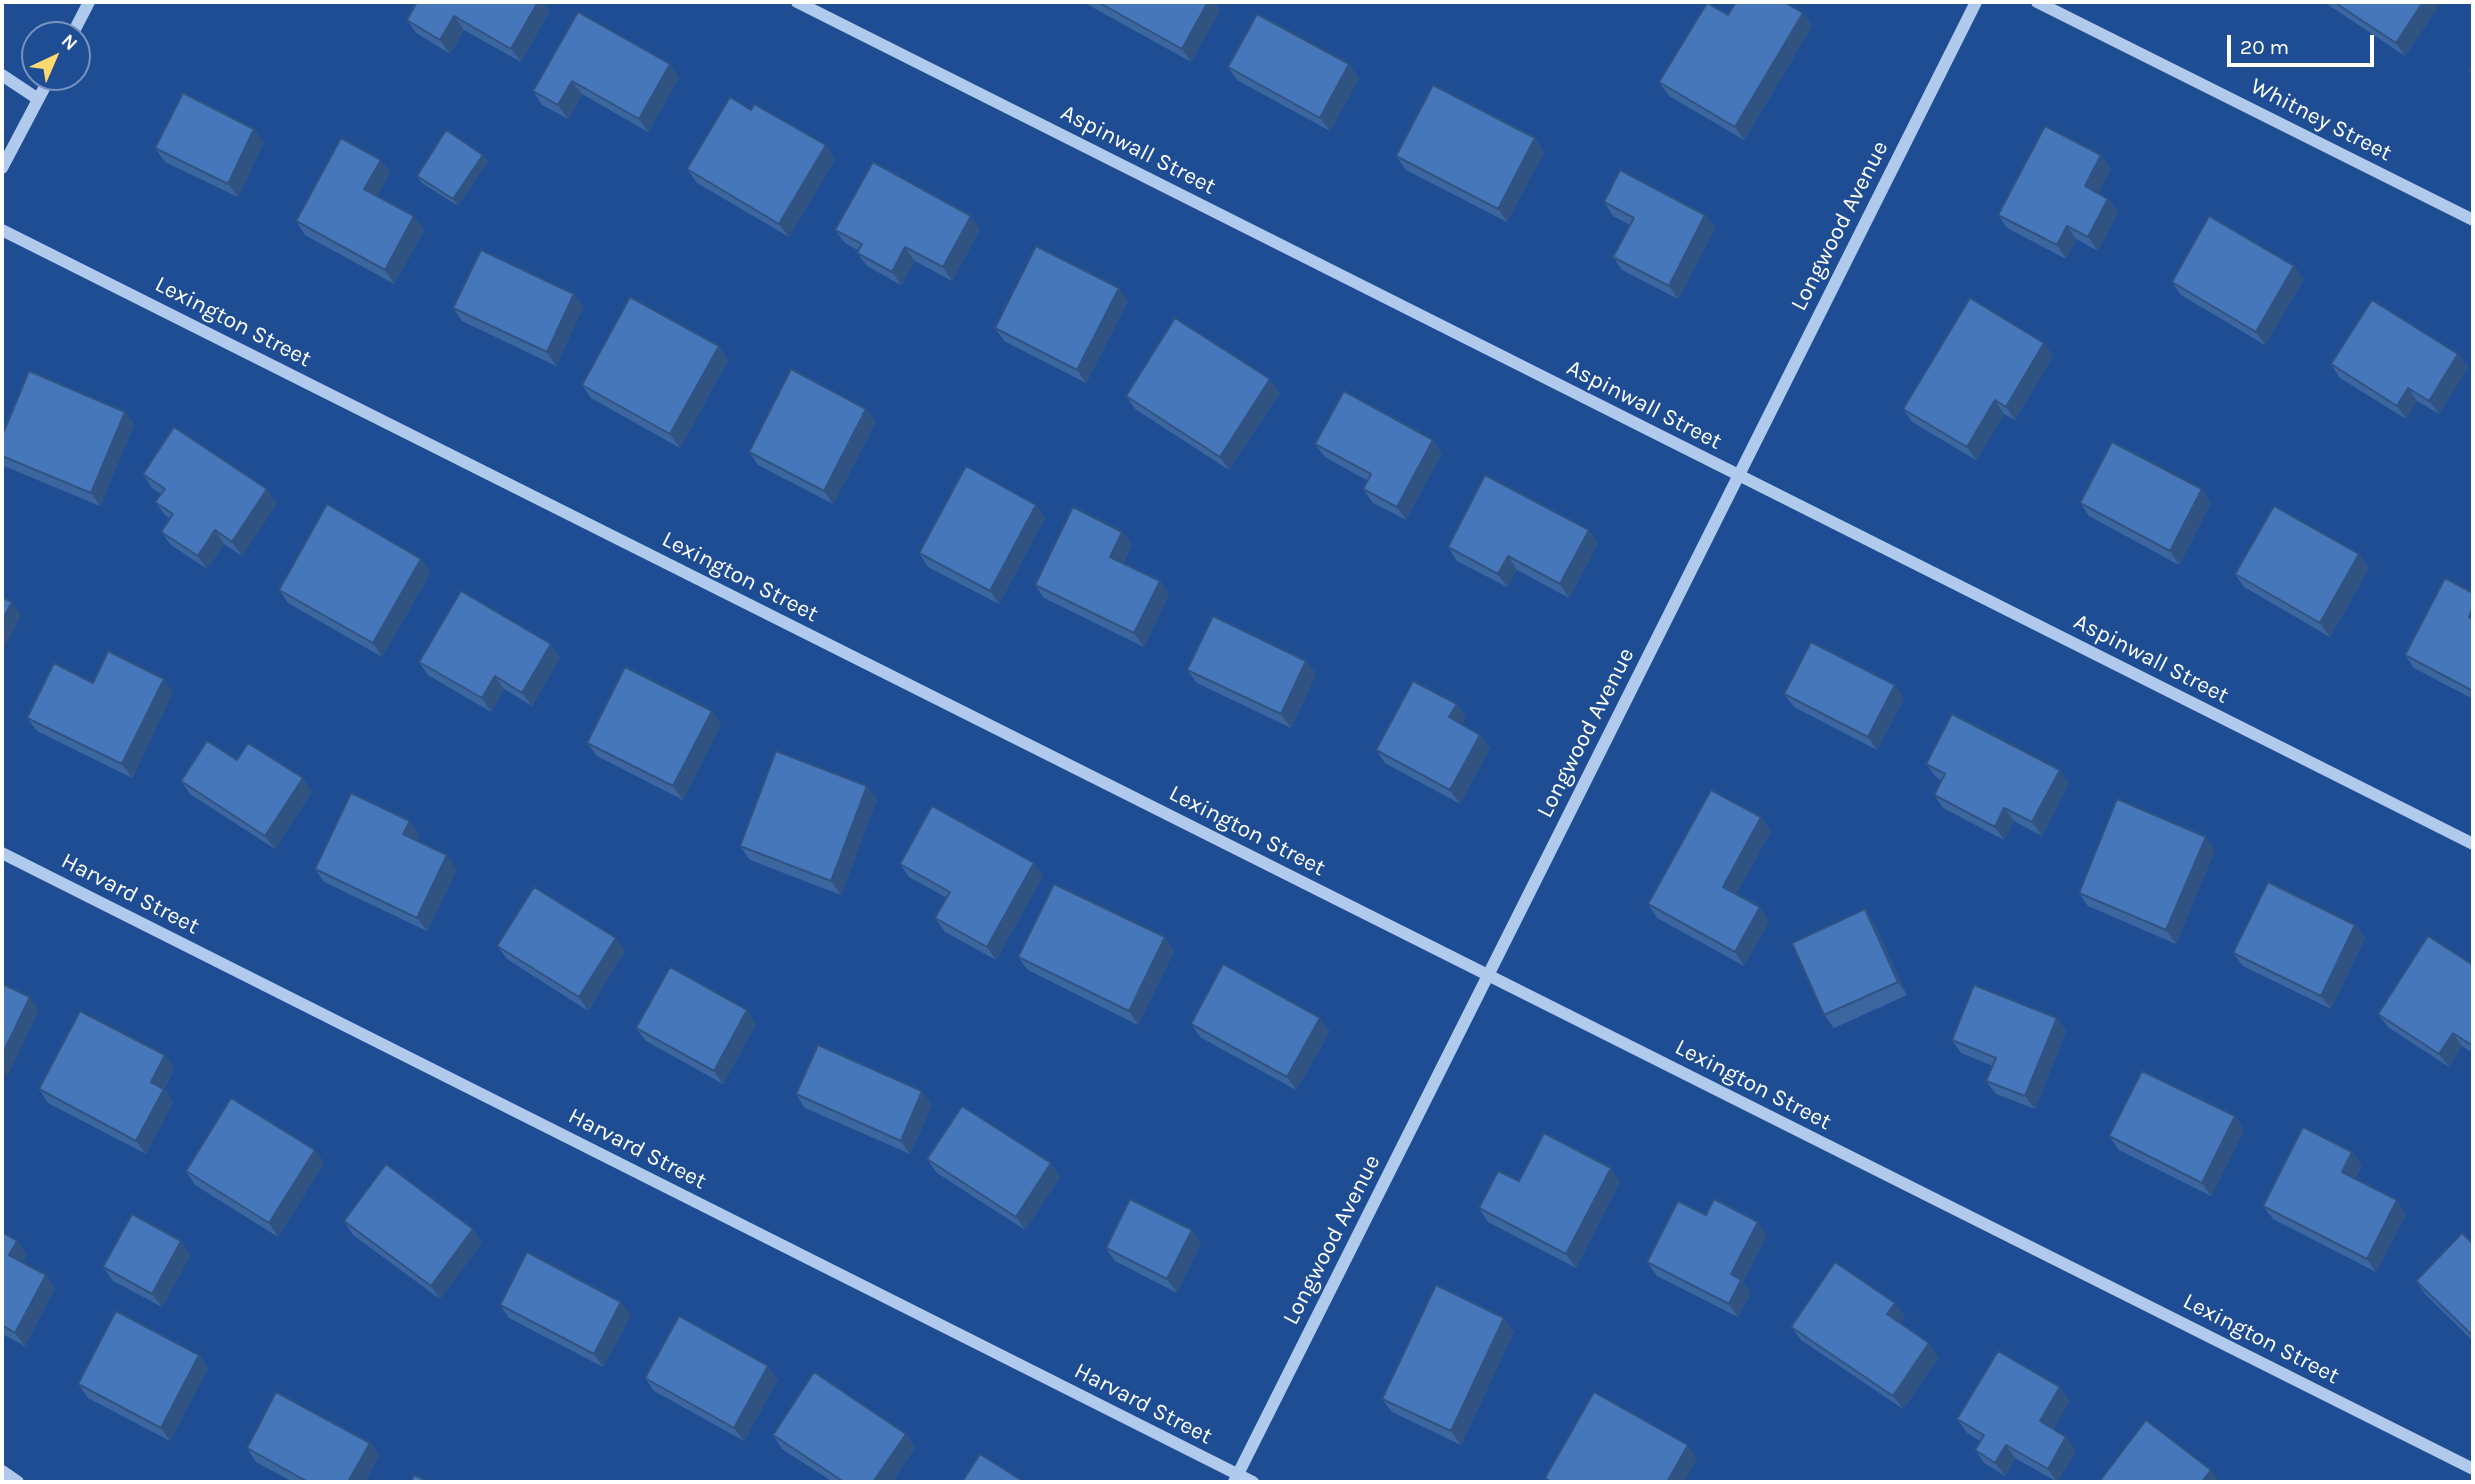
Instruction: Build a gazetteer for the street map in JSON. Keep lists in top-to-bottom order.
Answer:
{
  "streets": {
    "street": [
      "Whitney Street",
      "Aspinwall Street",
      "Longwood Avenue",
      "Lexington Street",
      "Harvard Street"
    ]
  },
  "crossings": [
    ["Aspinwall Street", "Longwood Avenue"],
    ["Longwood Avenue", "Lexington Street"],
    ["Longwood Avenue", "Harvard Street"]
  ],
  "scale_bar": "20 m",
  "north": "top right"
}
